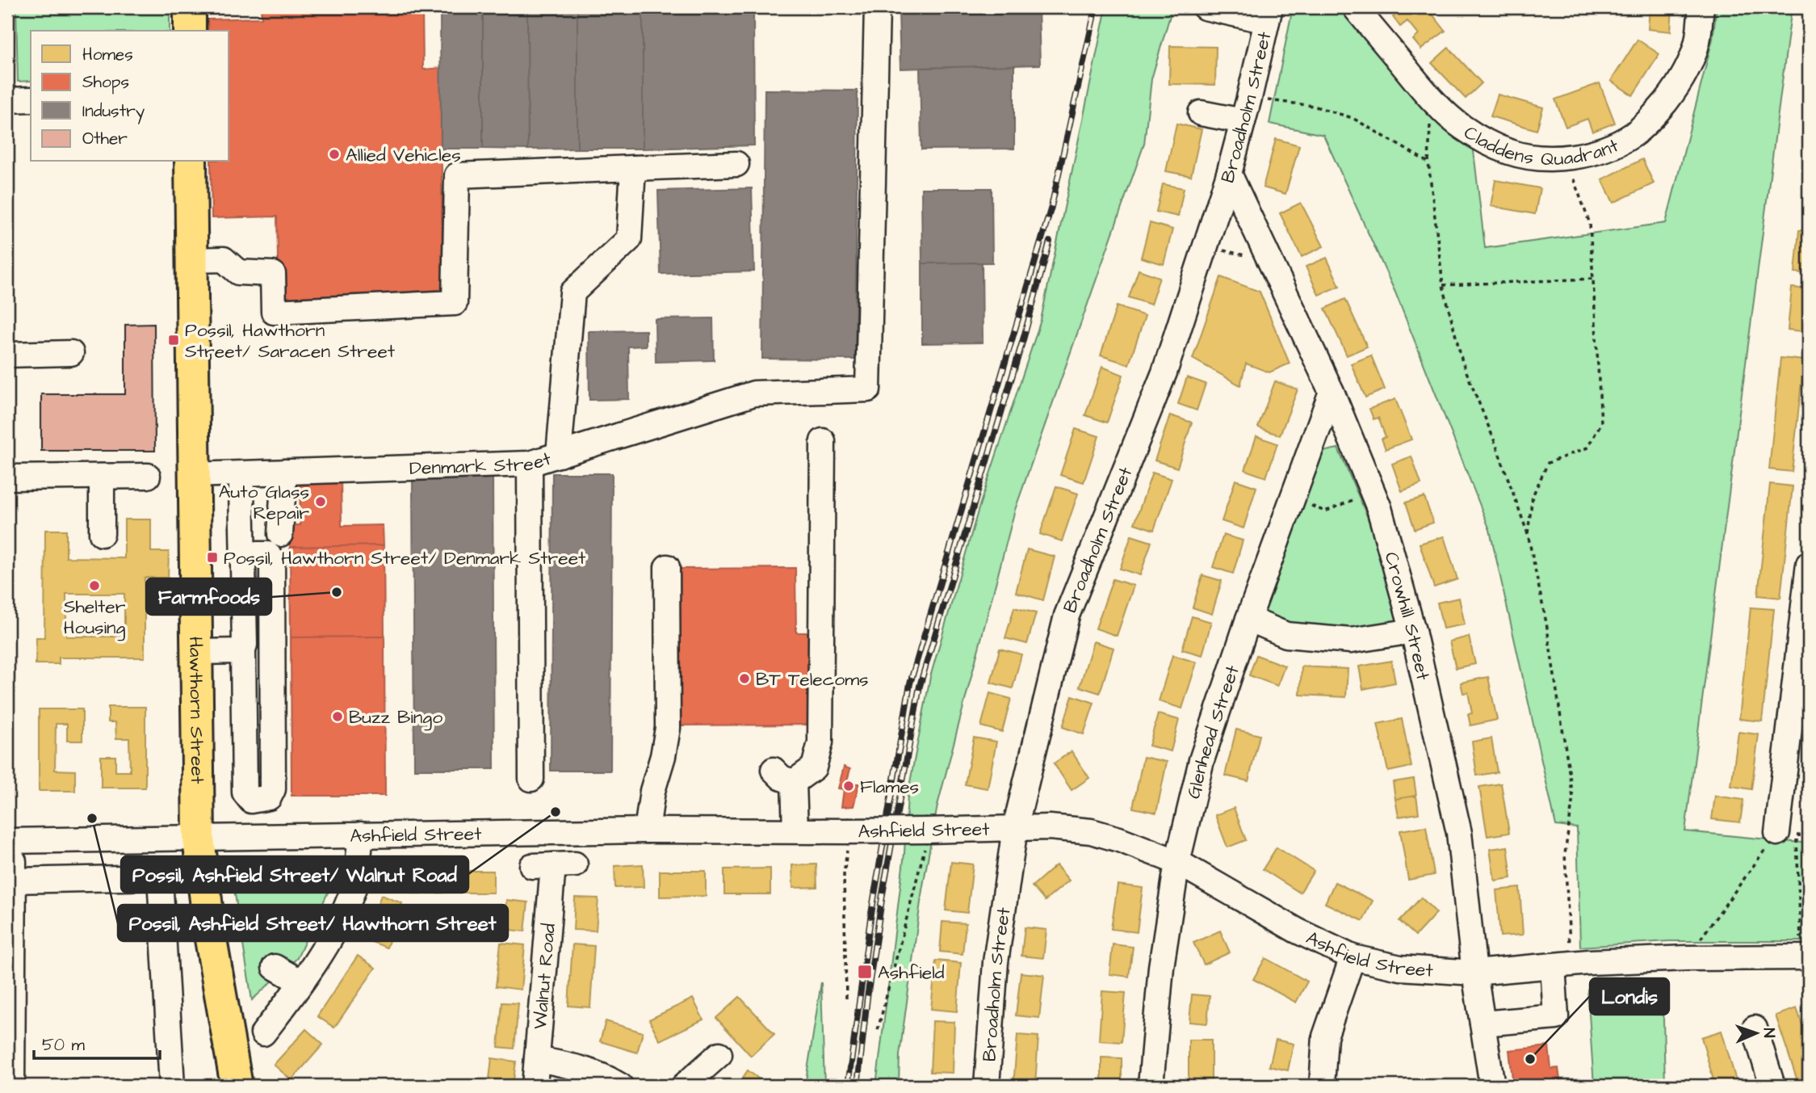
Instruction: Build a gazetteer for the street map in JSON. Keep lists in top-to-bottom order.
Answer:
{
  "streets": {
    "main road": ["Hawthorn Street"],
    "street": [
      "Broadholm Street",
      "Claddens Quadrant",
      "Denmark Street",
      "Crowhill Street",
      "Glenhead Street",
      "Ashfield Street",
      "Walnut Road"
    ]
  },
  "crossings": [
    ["Broadholm Street", "Crowhill Street"],
    ["Broadholm Street", "Ashfield Street"],
    ["Denmark Street", "Hawthorn Street"],
    ["Crowhill Street", "Glenhead Street"],
    ["Crowhill Street", "Ashfield Street"],
    ["Hawthorn Street", "Ashfield Street"],
    ["Glenhead Street", "Ashfield Street"]
  ],
  "places": {
    "other": [
      "Allied Vehicles",
      "Auto Glass Repair",
      "Shelter Housing",
      "Farmfoods",
      "BT Telecoms",
      "Buzz Bingo",
      "Flames",
      "Possil, Ashfield Street/ Walnut Road",
      "Possil, Ashfield Street/ Hawthorn Street",
      "Londis"
    ],
    "transit": ["Possil, Hawthorn Street/ Saracen Street", "Possil, Hawthorn Street/ Denmark Street", "Ashfield"]
  },
  "legend": [
    "Homes",
    "Shops",
    "Industry",
    "Other"
  ],
  "scale_bar": "50 m",
  "north": "right"
}
